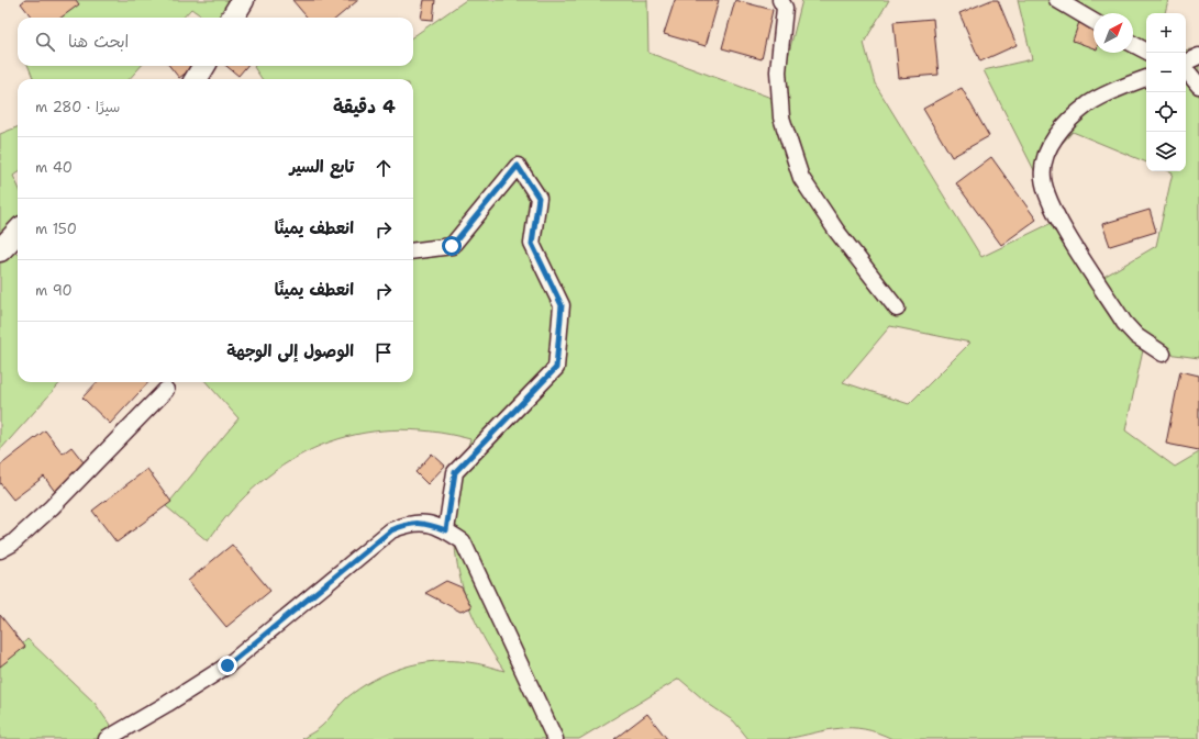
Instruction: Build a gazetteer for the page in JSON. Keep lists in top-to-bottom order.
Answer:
{
  "north": "top right",
  "page": {
    "map_buttons": ["+", "−"],
    "search": "ابحث هنا",
    "heading": ["4 دقيقة", "سيرًا · 280 m"],
    "list": [
      ["تابع السير", "40 m"],
      ["انعطف يمينًا", "150 m"],
      ["انعطف يمينًا", "90 m"],
      "الوصول إلى الوجهة"
    ]
  }
}
